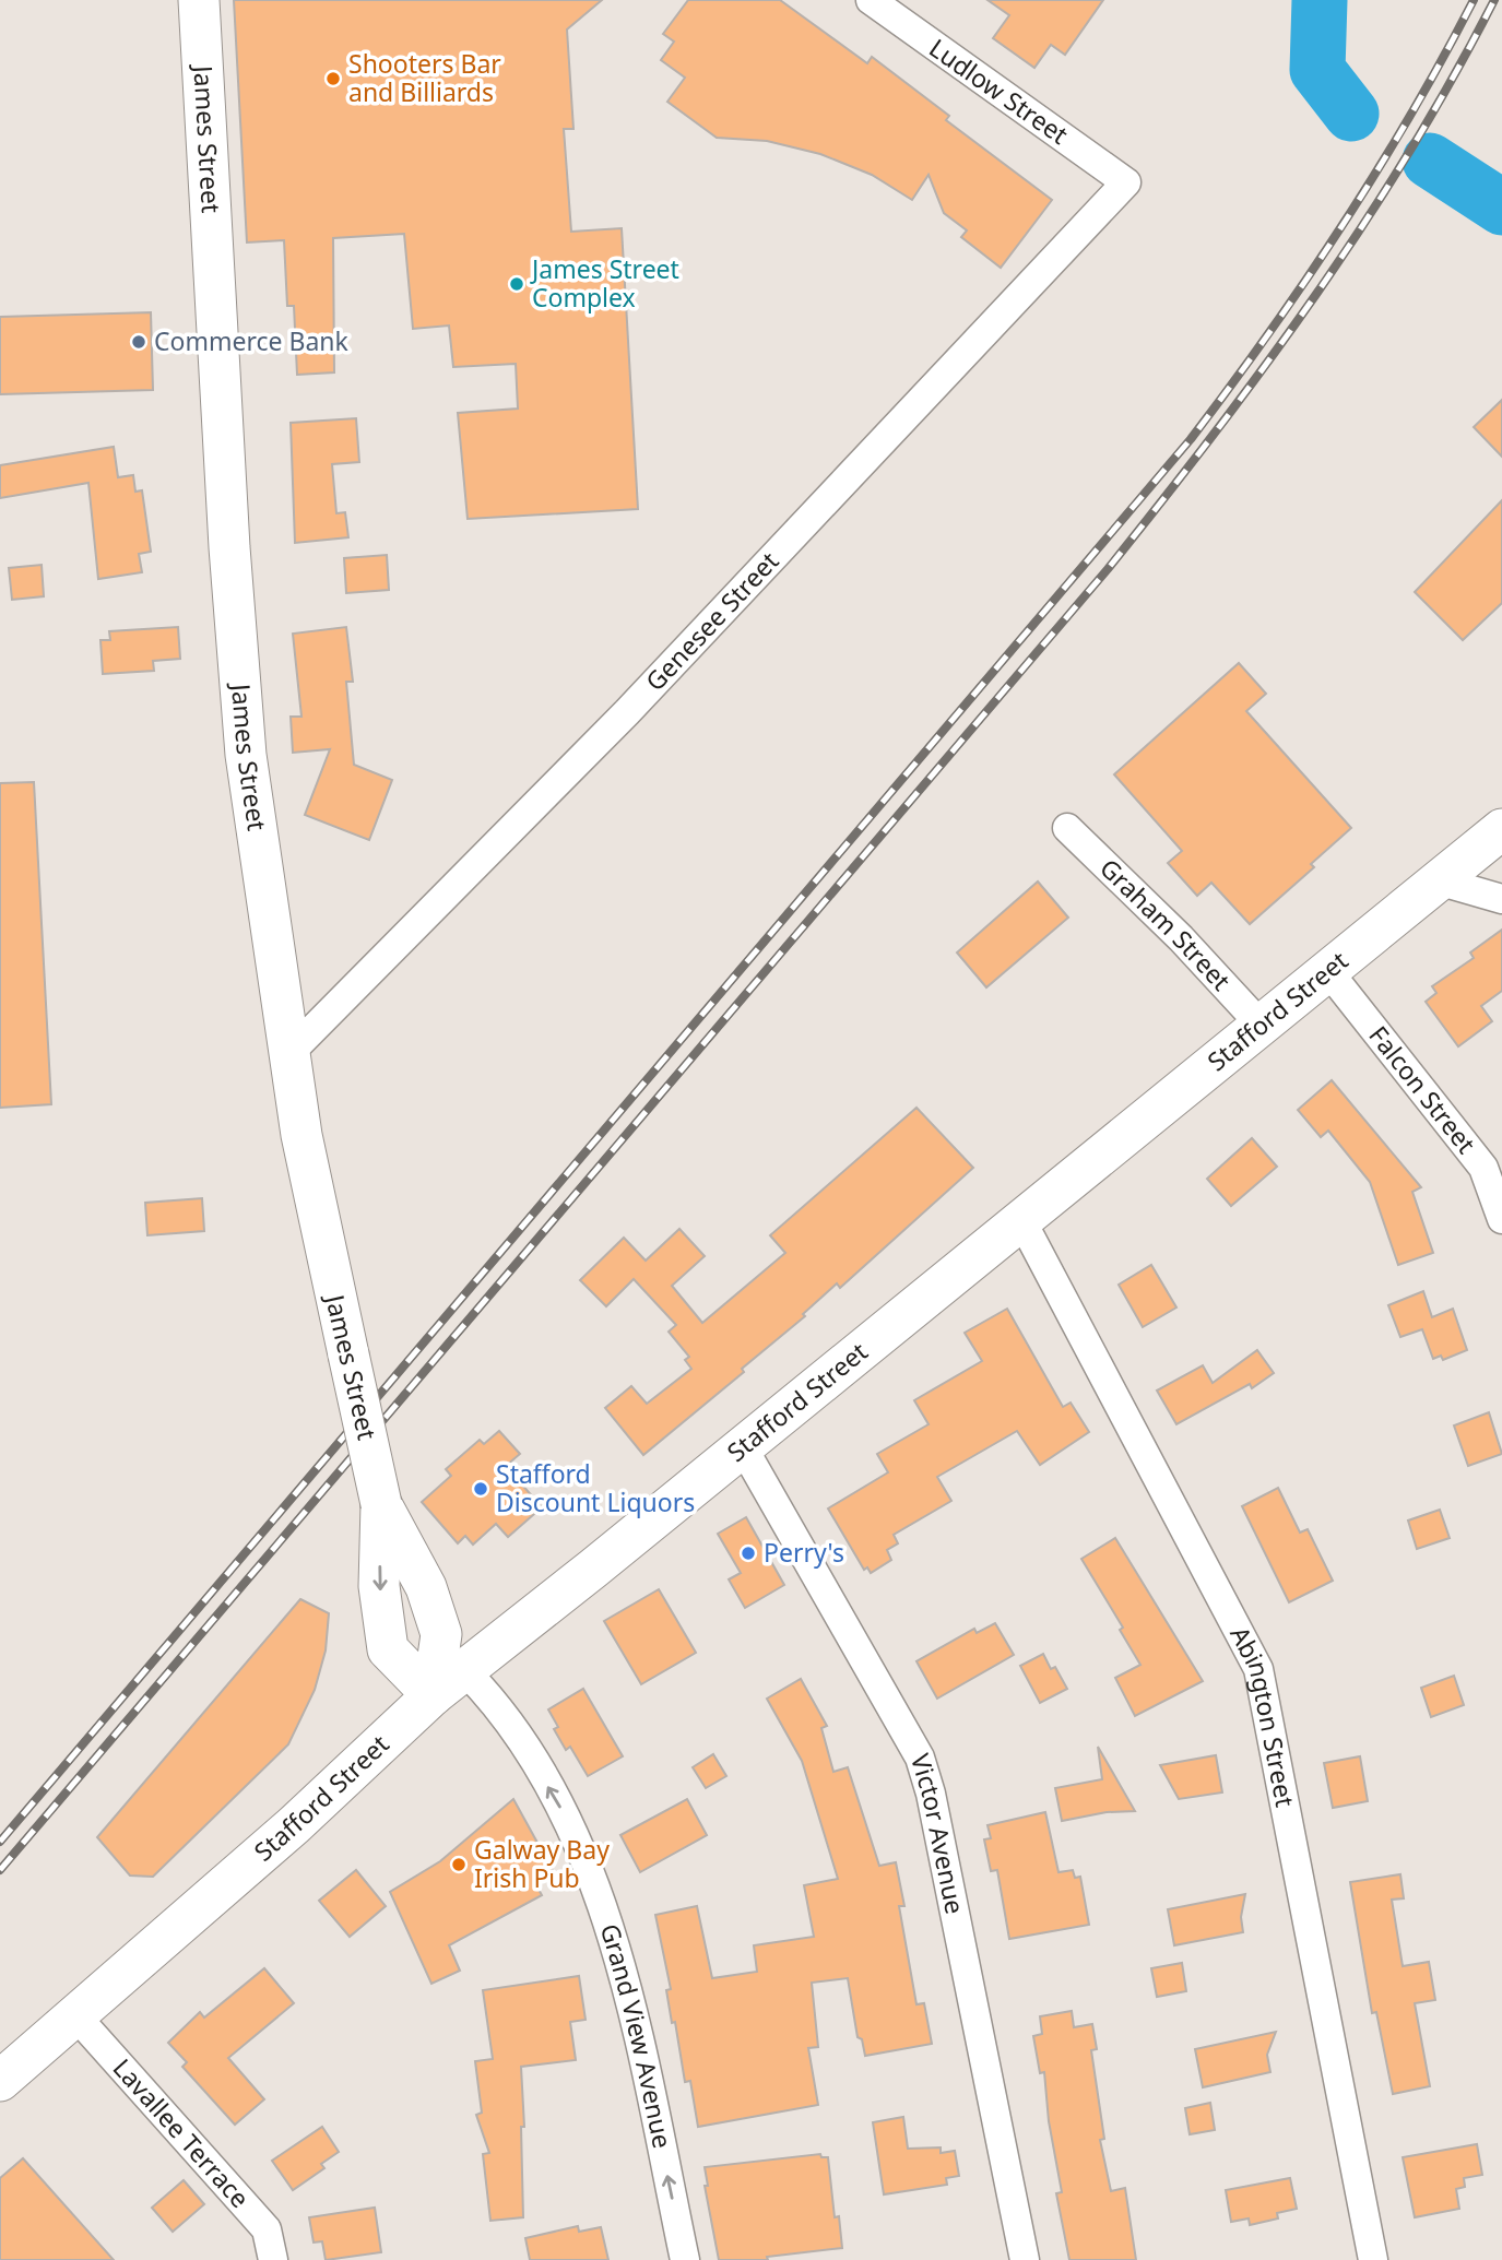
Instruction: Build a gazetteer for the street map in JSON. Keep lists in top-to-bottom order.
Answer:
{
  "streets": {
    "main road": ["James Street", "Stafford Street"],
    "street": [
      "Ludlow Street",
      "Genesee Street",
      "Graham Street",
      "Falcon Street",
      "Abington Street",
      "Victor Avenue",
      "Grand View Avenue",
      "Lavallee Terrace"
    ]
  },
  "crossings": [
    ["Ludlow Street", "Genesee Street"],
    ["James Street", "Genesee Street"],
    ["James Street", "Stafford Street"],
    ["Graham Street", "Stafford Street"],
    ["Stafford Street", "Falcon Street"],
    ["Stafford Street", "Abington Street"],
    ["Stafford Street", "Victor Avenue"],
    ["Stafford Street", "Grand View Avenue"],
    ["Stafford Street", "Lavallee Terrace"]
  ],
  "one_way": ["Grand View Avenue"],
  "places": [
    "Shooters Bar and Billiards",
    "James Street Complex",
    "Commerce Bank",
    "Stafford Discount Liquors",
    "Perry's",
    "Galway Bay Irish Pub"
  ]
}
